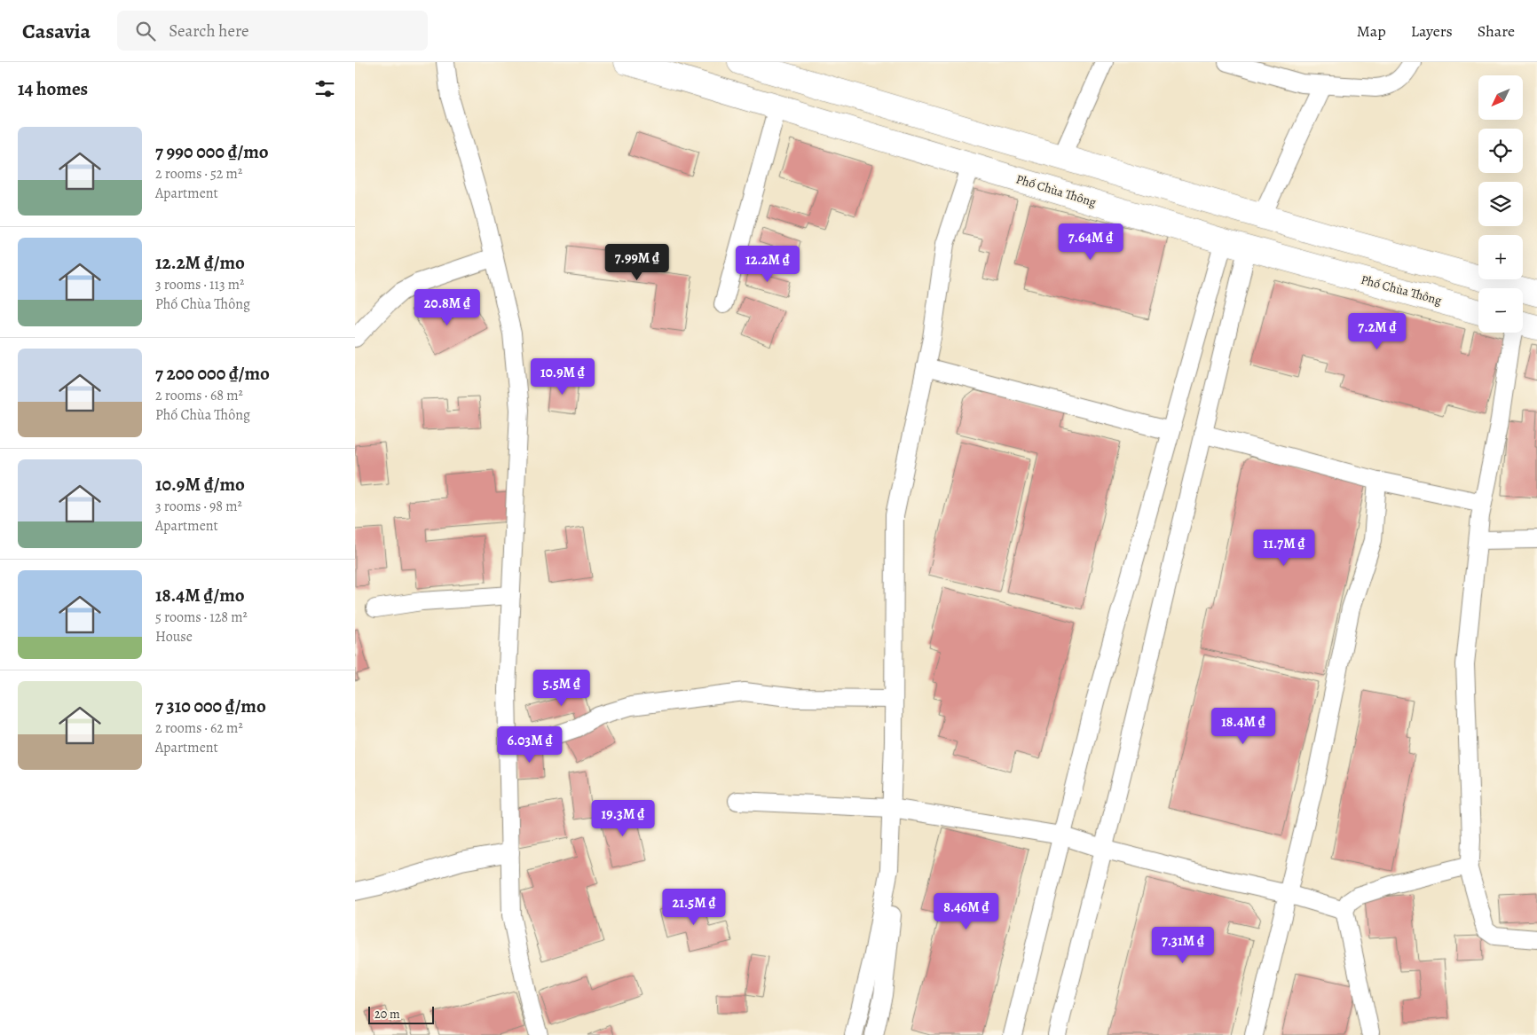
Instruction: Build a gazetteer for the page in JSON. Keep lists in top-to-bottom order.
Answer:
{
  "streets": {
    "highway": ["Phố Chùa Thông"]
  },
  "scale_bar": "20 m",
  "north": "bottom left",
  "page": {
    "header": "Casavia",
    "search": "Search here",
    "nav": ["Map", "Layers", "Share"],
    "heading": "14 homes",
    "map_buttons": ["+", "−"],
    "list": [
      {
        "name": "7 990 000 ₫/mo",
        "note": "2 rooms · 52 m² · Apartment"
      },
      {
        "name": "12.2M ₫/mo",
        "note": "3 rooms · 113 m² · Phố Chùa Thông"
      },
      {
        "name": "7 200 000 ₫/mo",
        "note": "2 rooms · 68 m² · Phố Chùa Thông"
      },
      {
        "name": "10.9M ₫/mo",
        "note": "3 rooms · 98 m² · Apartment"
      },
      {
        "name": "18.4M ₫/mo",
        "note": "5 rooms · 128 m² · House"
      },
      {
        "name": "7 310 000 ₫/mo",
        "note": "2 rooms · 62 m² · Apartment"
      }
    ],
    "price": [
      "7.64M ₫",
      "7.99M ₫",
      "12.2M ₫",
      "20.8M ₫",
      "7.2M ₫",
      "10.9M ₫",
      "11.7M ₫",
      "5.5M ₫",
      "18.4M ₫",
      "6.03M ₫",
      "19.3M ₫",
      "21.5M ₫",
      "8.46M ₫",
      "7.31M ₫"
    ],
    "scale": "20 m"
  }
}
